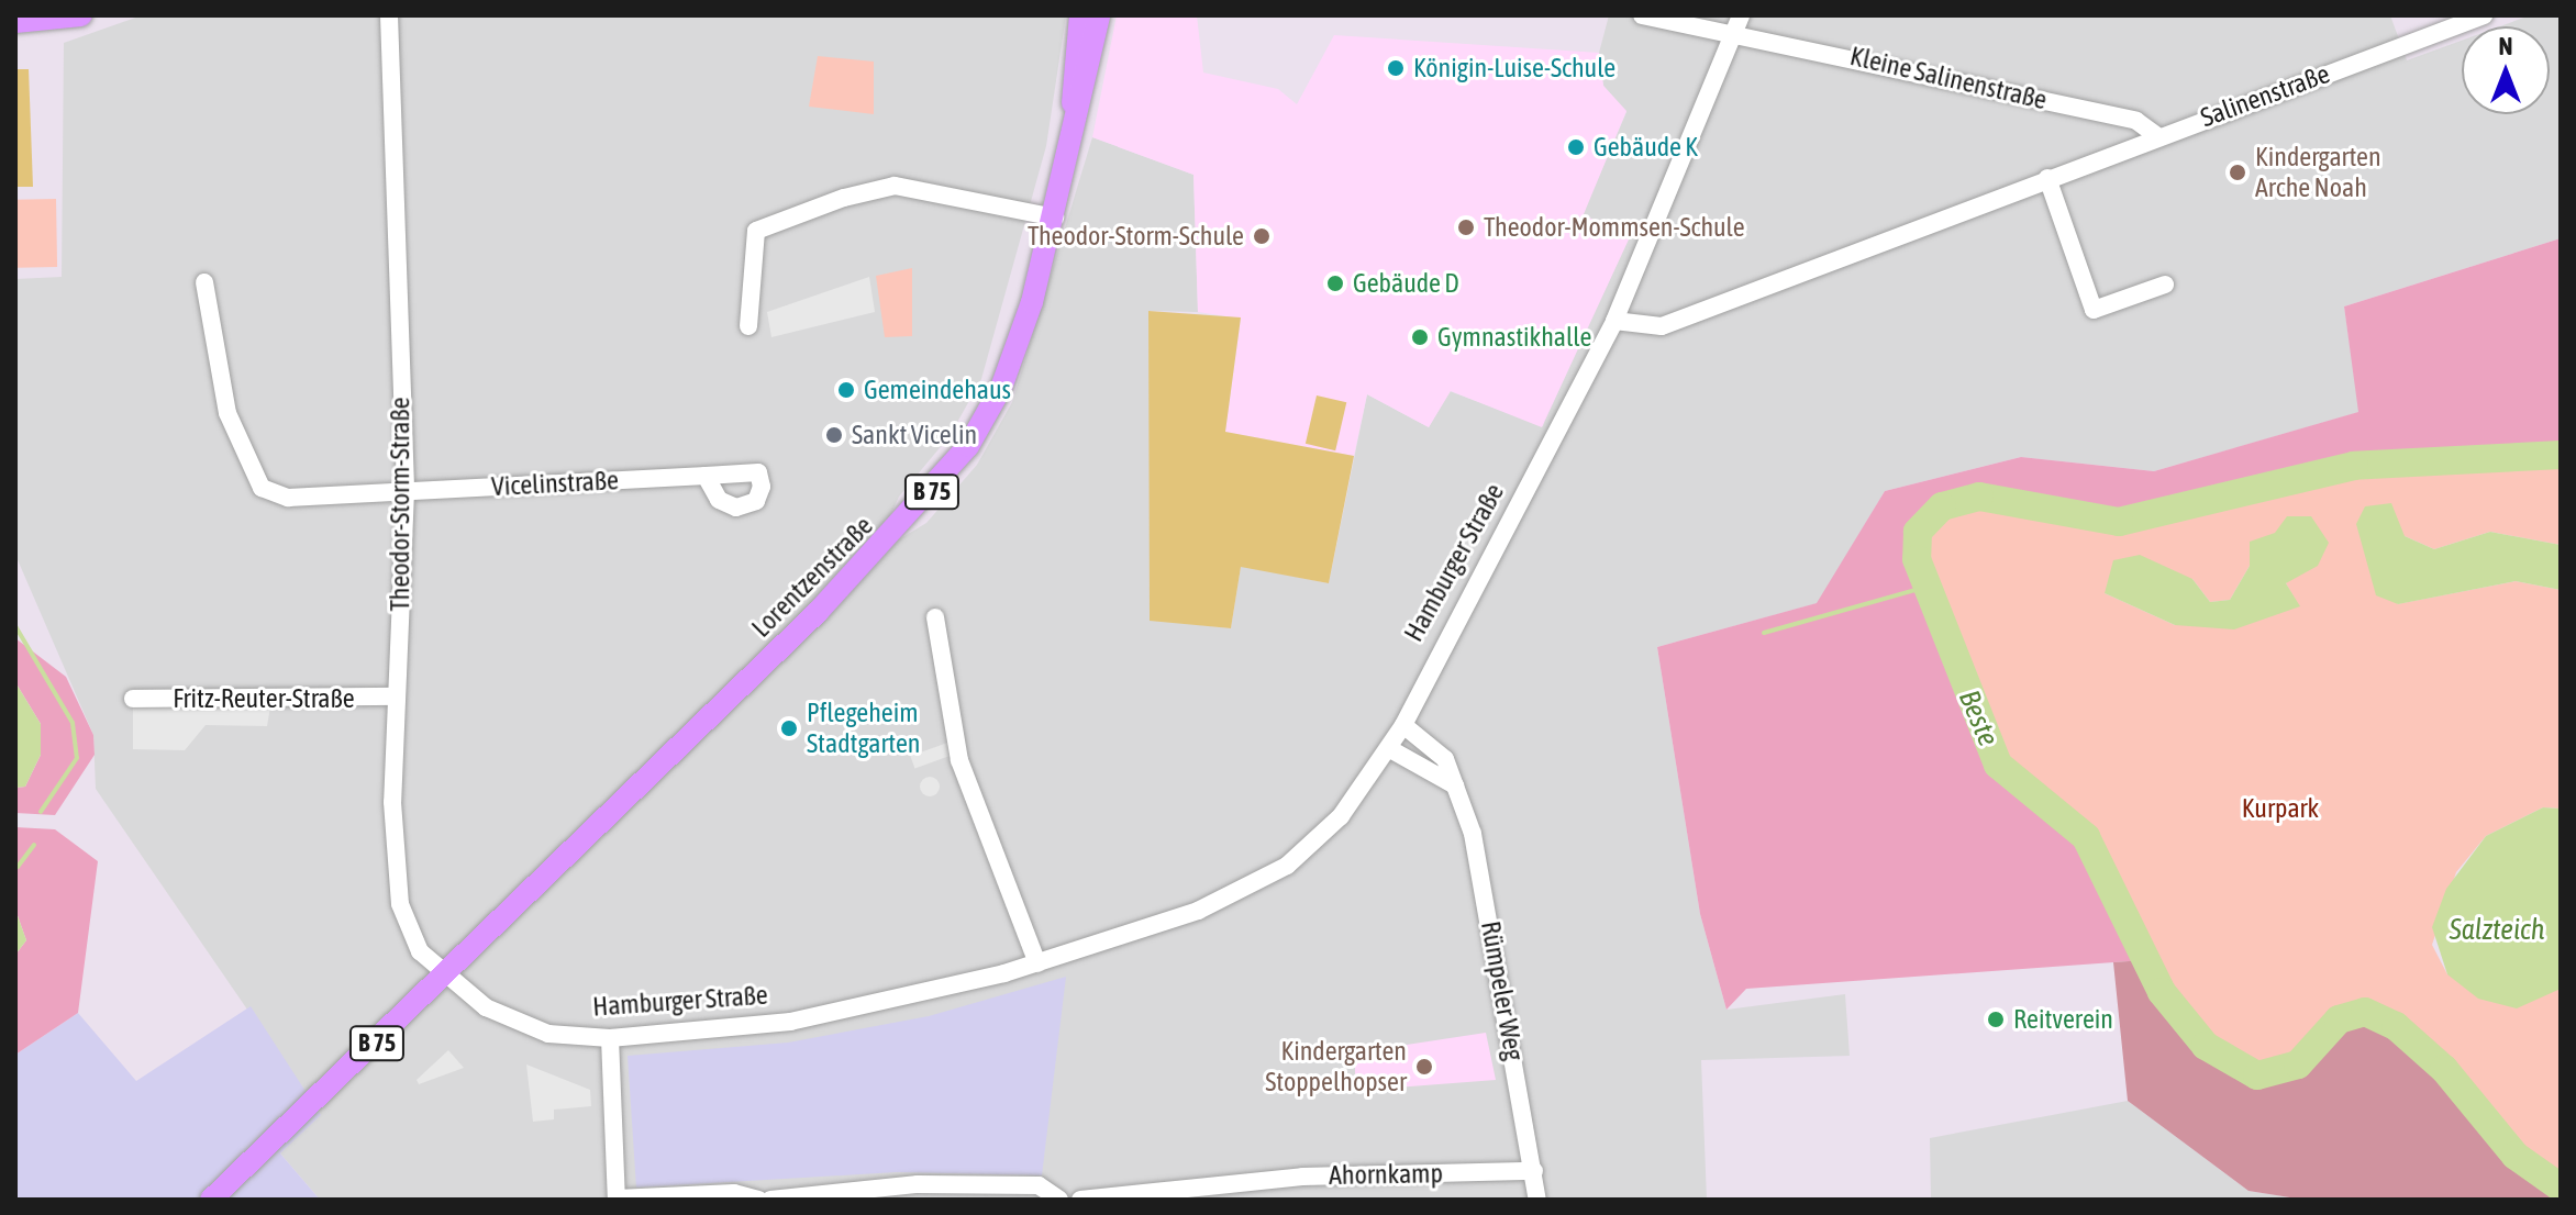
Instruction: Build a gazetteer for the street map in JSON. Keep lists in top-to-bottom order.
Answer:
{
  "streets": {
    "main road": ["B 75", "Lorentzenstraße"],
    "street": [
      "Kleine Salinenstraße",
      "Salinenstraße",
      "Vicelinstraße",
      "Theodor-Storm-Straße",
      "Hamburger Straße",
      "Fritz-Reuter-Straße",
      "Rümpeler Weg",
      "Ahornkamp"
    ]
  },
  "crossings": [
    ["Kleine Salinenstraße", "Salinenstraße"],
    ["Kleine Salinenstraße", "Hamburger Straße"],
    ["Salinenstraße", "Hamburger Straße"],
    ["Vicelinstraße", "Theodor-Storm-Straße"],
    ["B 75", "Theodor-Storm-Straße"],
    ["B 75", "Hamburger Straße"],
    ["B 75", "Lorentzenstraße"],
    ["Theodor-Storm-Straße", "Hamburger Straße"],
    ["Theodor-Storm-Straße", "Lorentzenstraße"],
    ["Theodor-Storm-Straße", "Fritz-Reuter-Straße"],
    ["Hamburger Straße", "Lorentzenstraße"],
    ["Hamburger Straße", "Rümpeler Weg"],
    ["Rümpeler Weg", "Ahornkamp"]
  ],
  "water": ["Beste", "Salzteich"],
  "parks": ["Kurpark"],
  "places": [
    "Königin-Luise-Schule",
    "Gebäude K",
    "Kindergarten Arche Noah",
    "Theodor-Mommsen-Schule",
    "Theodor-Storm-Schule",
    "Gebäude D",
    "Gymnastikhalle",
    "Gemeindehaus",
    "Sankt Vicelin",
    "Pflegeheim Stadtgarten",
    "Reitverein",
    "Kindergarten Stoppelhopser"
  ],
  "north": "top"
}
